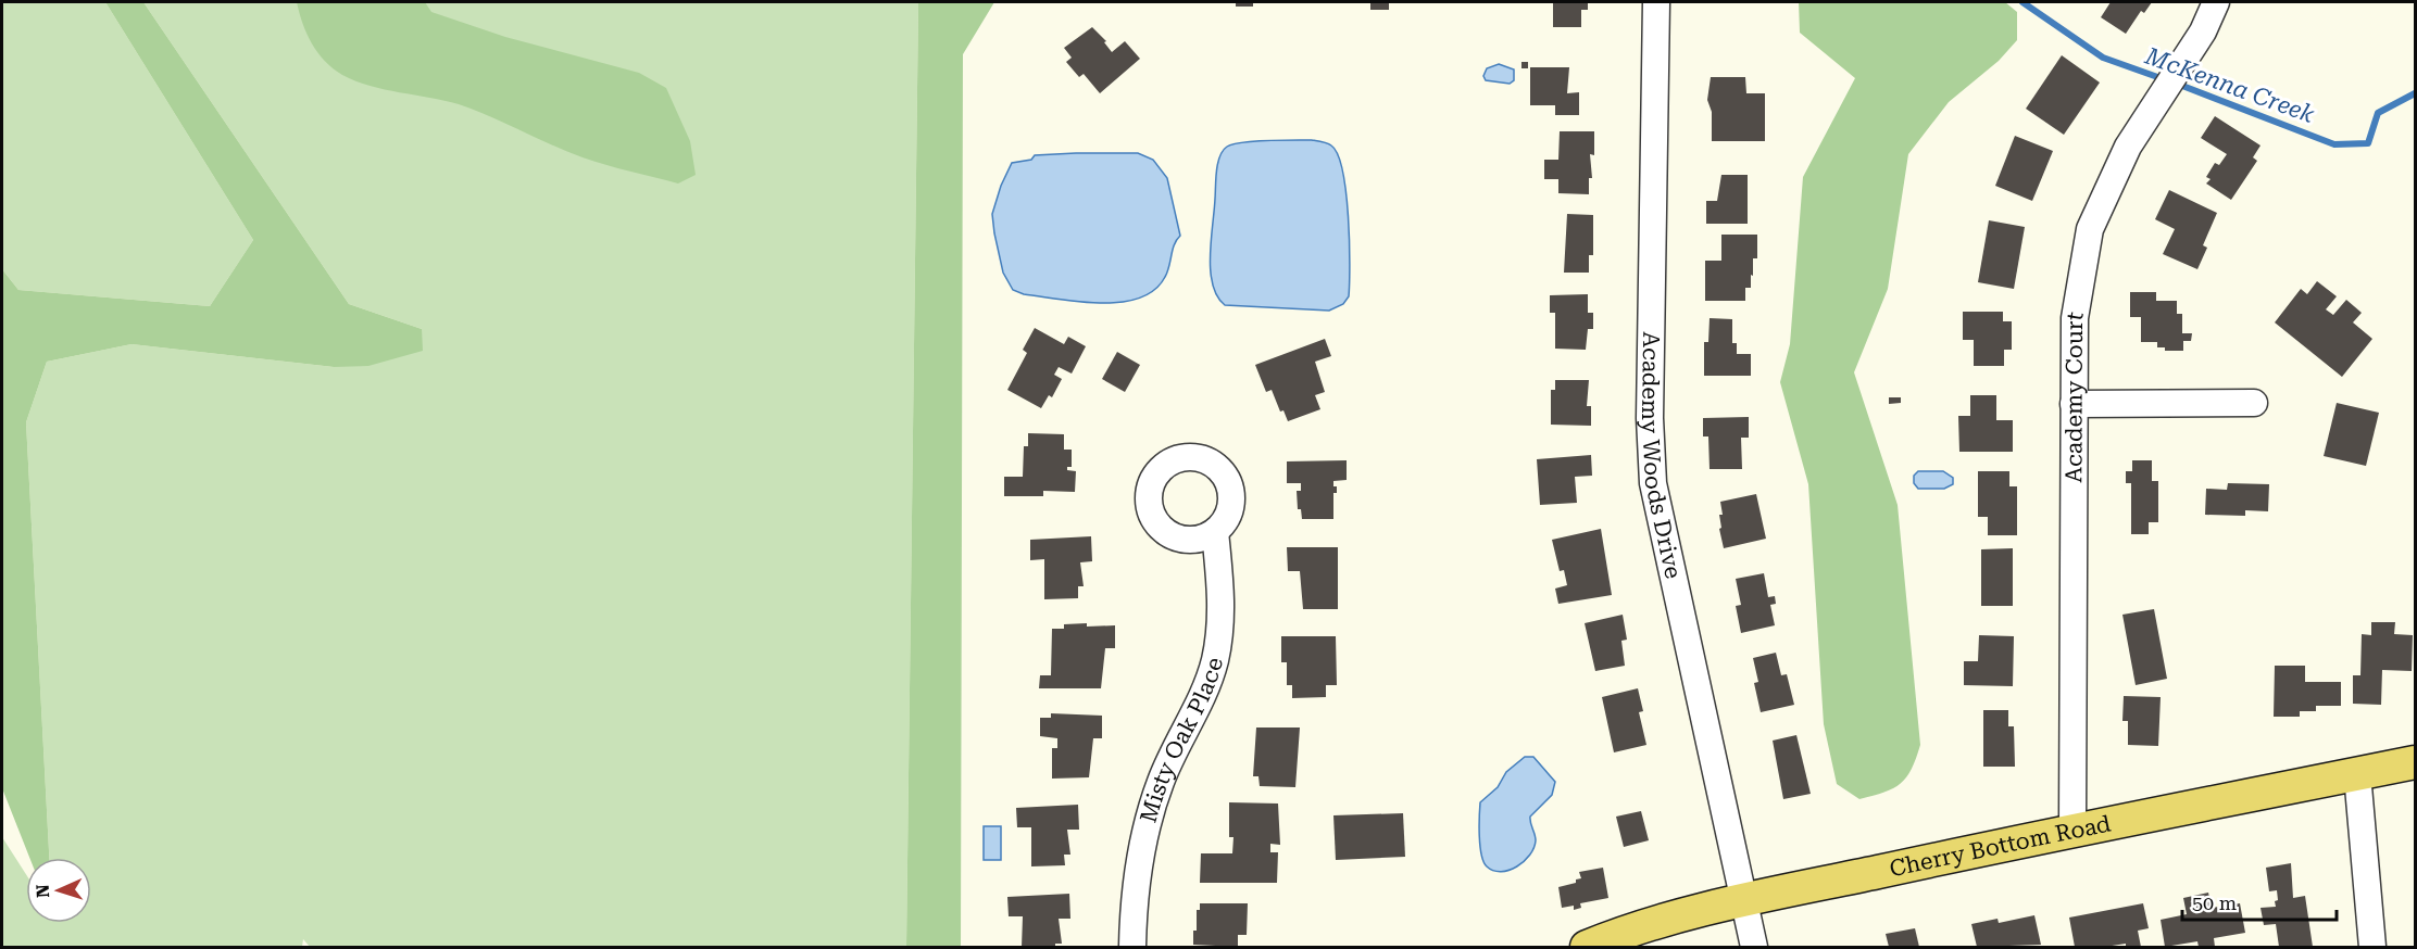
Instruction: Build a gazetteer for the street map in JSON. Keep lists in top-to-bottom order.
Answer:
{
  "streets": {
    "main road": ["Cherry Bottom Road"],
    "street": ["Academy Court", "Academy Woods Drive", "Misty Oak Place"]
  },
  "crossings": [
    ["Academy Court", "Cherry Bottom Road"],
    ["Academy Woods Drive", "Cherry Bottom Road"]
  ],
  "water": ["McKenna Creek"],
  "scale_bar": "50 m",
  "north": "left"
}
